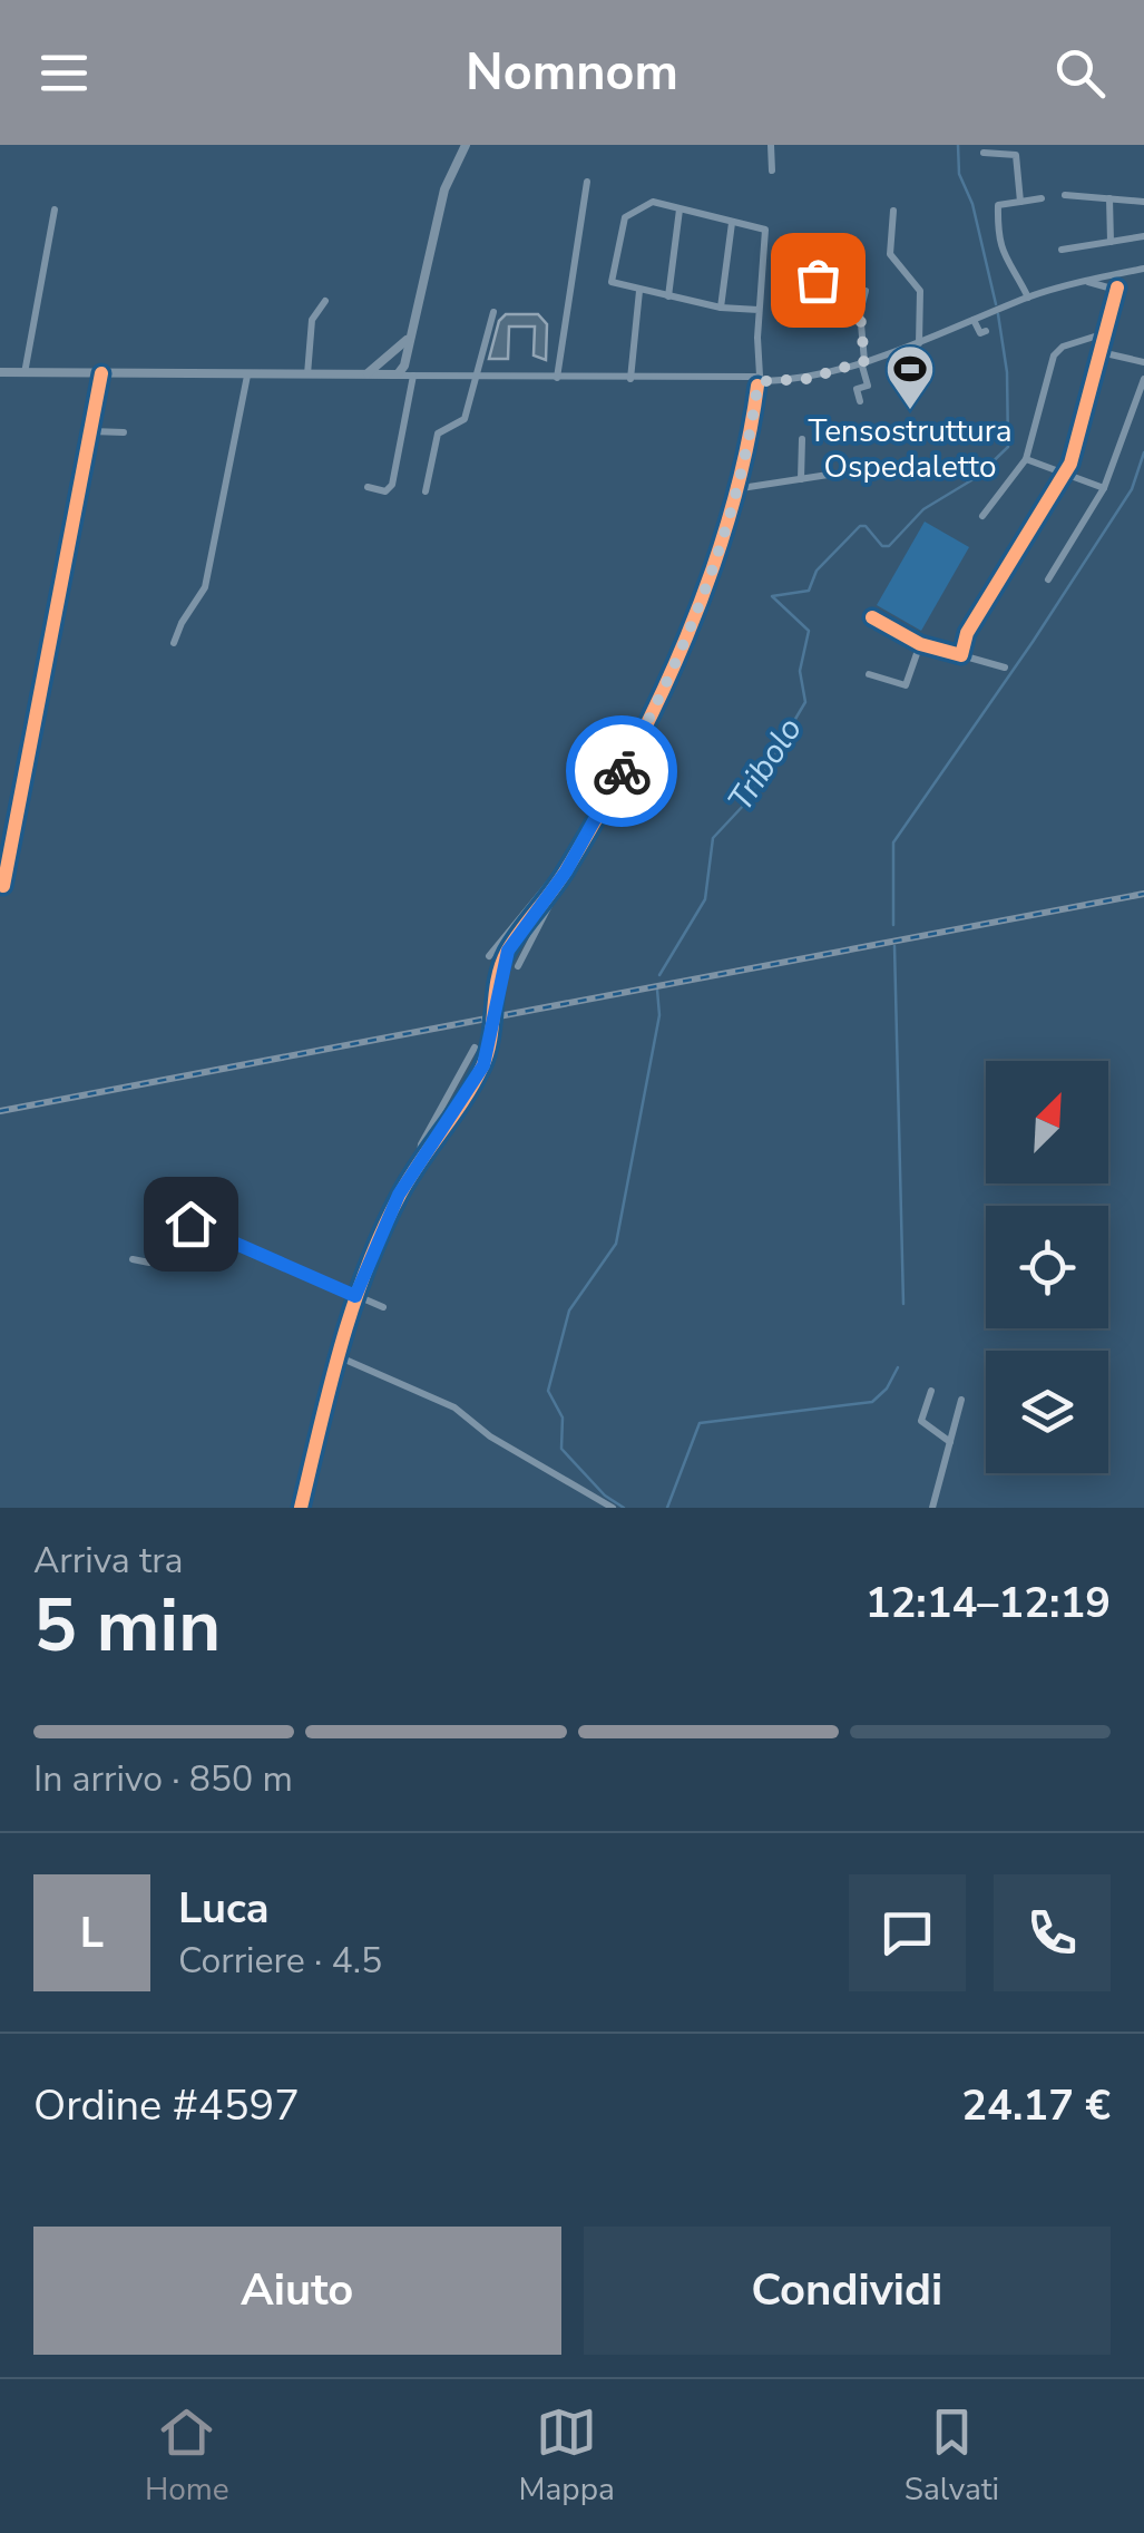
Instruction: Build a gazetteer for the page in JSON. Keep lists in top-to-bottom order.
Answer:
{
  "water": ["Tribolo"],
  "places": {
    "sports": ["Tensostruttura Ospedaletto"]
  },
  "north": "top right",
  "page": {
    "header": "Nomnom",
    "heading": ["5 min", "Arriva tra", "12:14–12:19"],
    "panel": [
      "Luca",
      "Corriere · 4.5",
      "Ordine #4597",
      "24.17 €"
    ],
    "bar": "In arrivo · 850 m",
    "round": "L",
    "buttons": ["Aiuto", "Condividi"],
    "tabs": ["Home", "Mappa", "Salvati"]
  }
}
